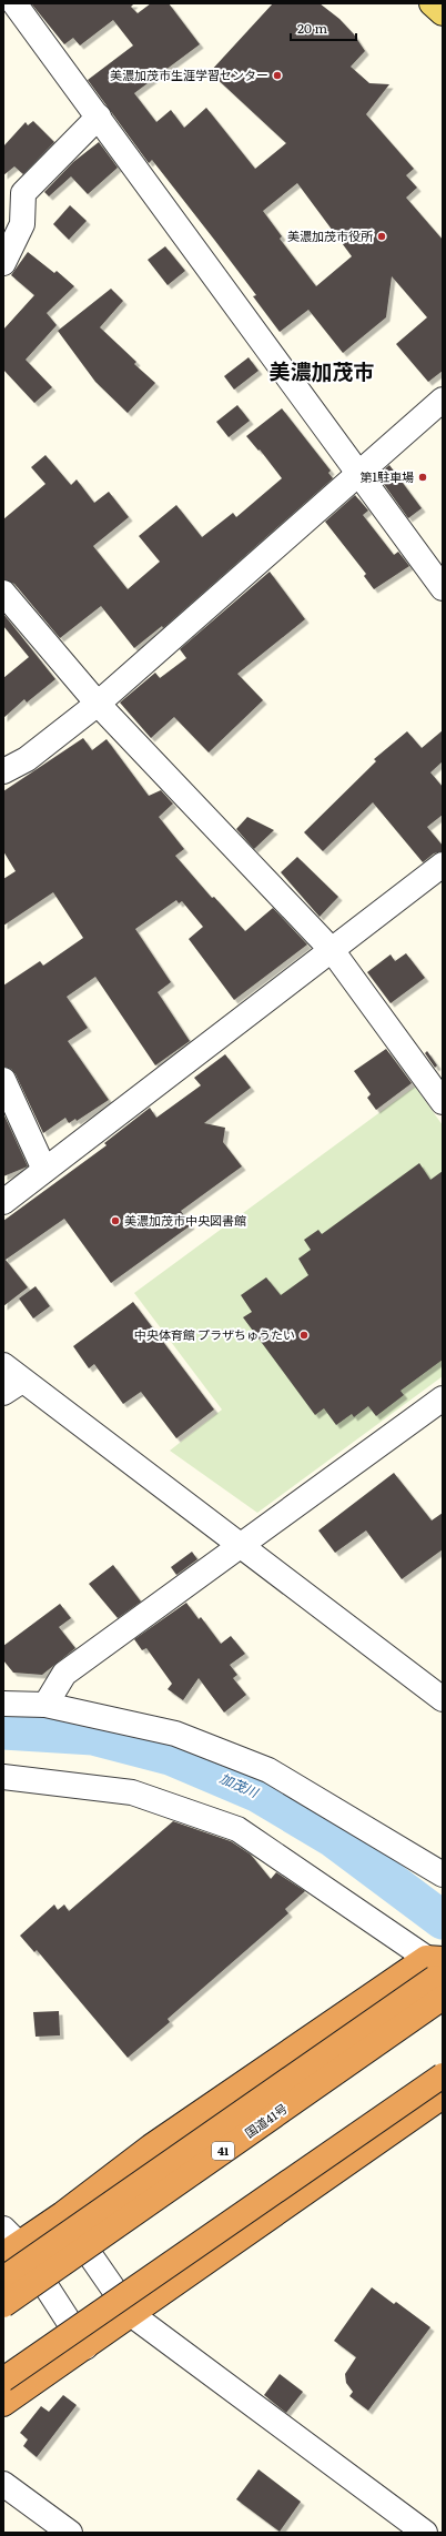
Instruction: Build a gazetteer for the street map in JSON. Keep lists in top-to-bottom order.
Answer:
{
  "streets": {
    "highway": ["国道41号", "41"]
  },
  "districts": ["美濃加茂市"],
  "water": ["加茂川"],
  "places": [
    "美濃加茂市生涯学習センター",
    "美濃加茂市役所",
    "第1駐車場",
    "美濃加茂市中央図書館",
    "中央体育館 プラザちゅうたい"
  ],
  "scale_bar": "20 m"
}
